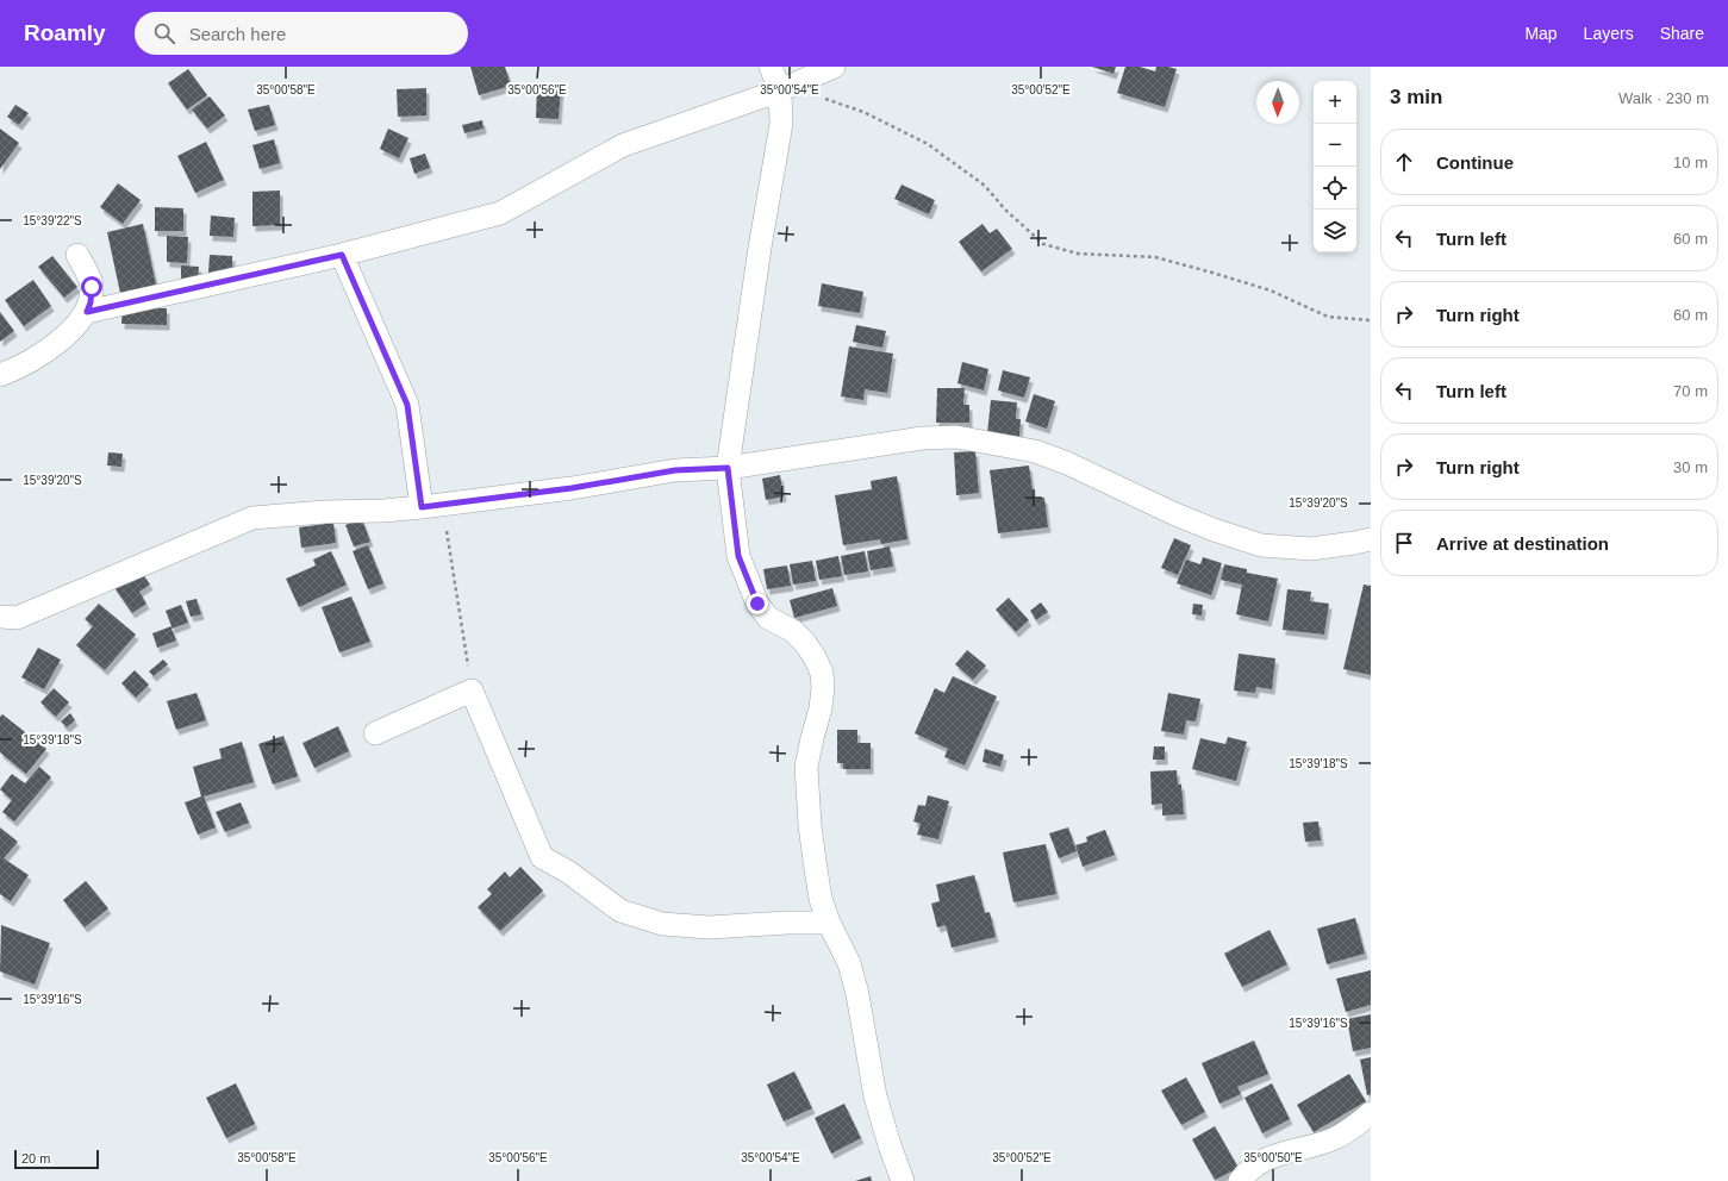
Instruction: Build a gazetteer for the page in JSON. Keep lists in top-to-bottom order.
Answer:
{
  "scale_bar": "20 m",
  "north": "bottom",
  "page": {
    "header": "Roamly",
    "search": "Search here",
    "nav": ["Map", "Layers", "Share"],
    "heading": ["3 min", "Walk · 230 m"],
    "map_buttons": ["+", "−"],
    "list": [
      ["Continue", "10 m"],
      ["Turn left", "60 m"],
      ["Turn right", "60 m"],
      ["Turn left", "70 m"],
      ["Turn right", "30 m"],
      "Arrive at destination"
    ],
    "scale": "20 m"
  },
  "coordinates": [
    "35°00'58\"E",
    "35°00'56\"E",
    "35°00'54\"E",
    "35°00'52\"E",
    "15°39'22\"S",
    "15°39'20\"S",
    "15°39'18\"S",
    "15°39'16\"S",
    "35°00'50\"E"
  ]
}
